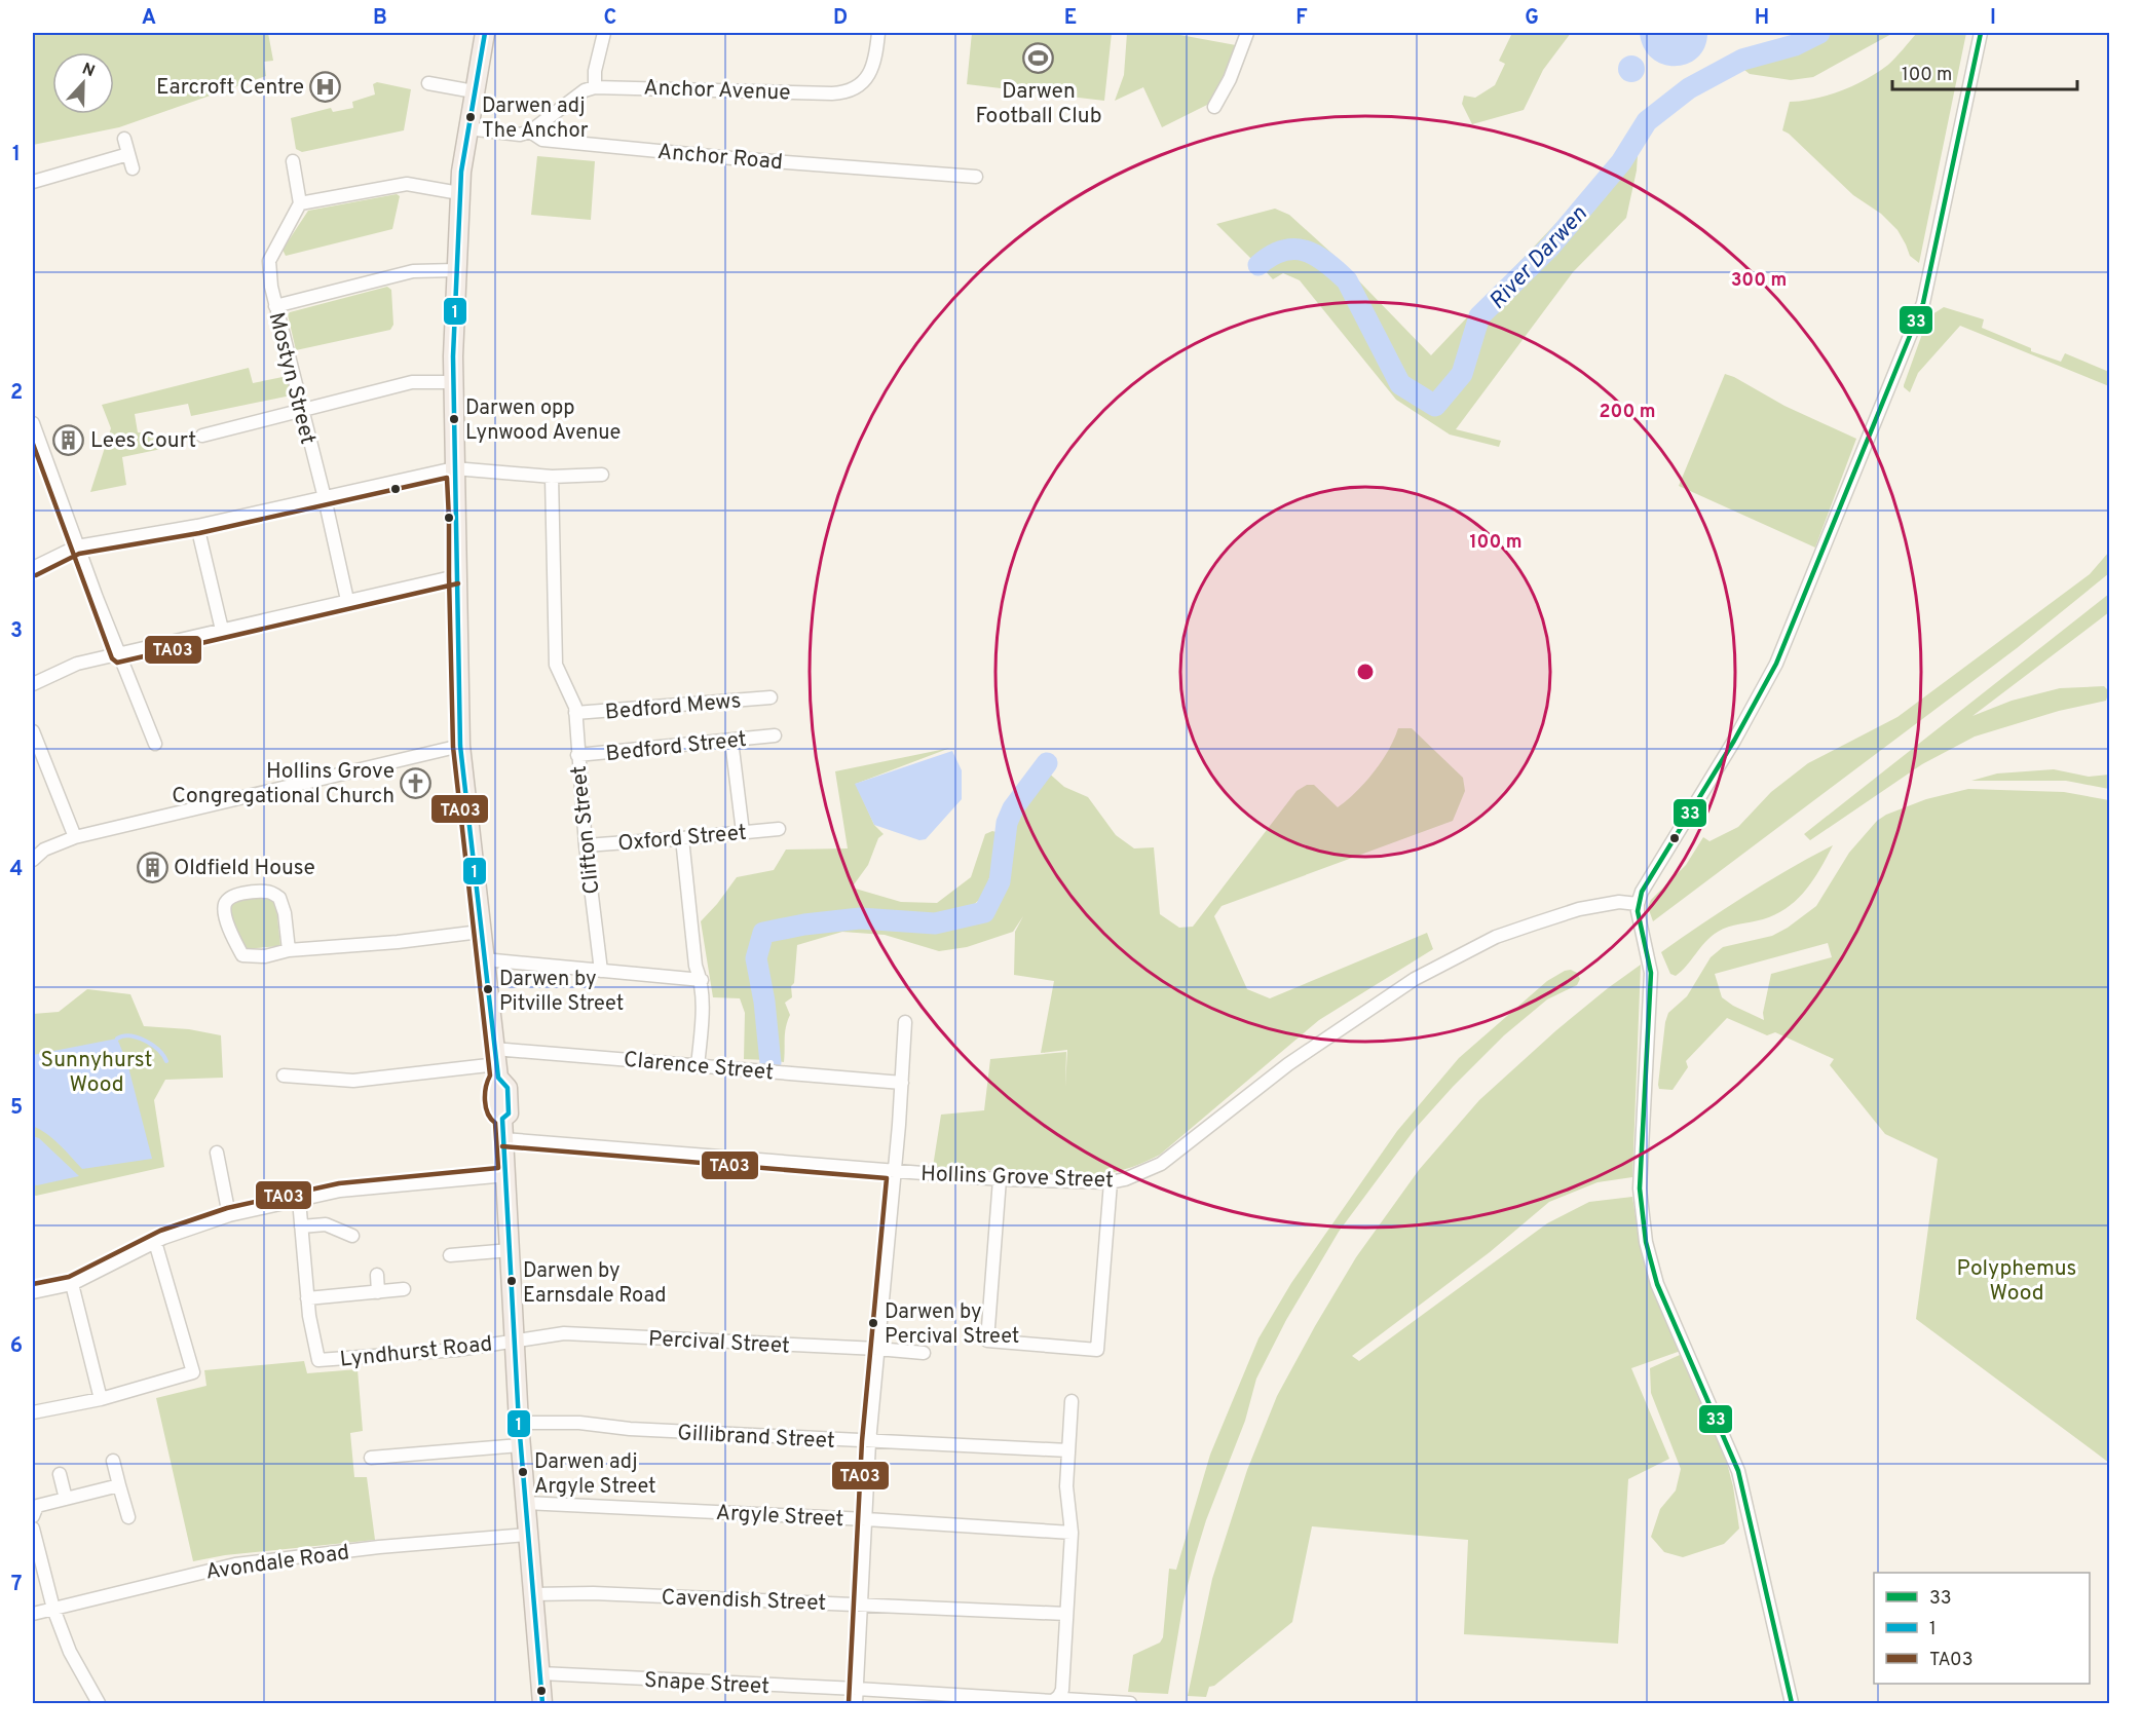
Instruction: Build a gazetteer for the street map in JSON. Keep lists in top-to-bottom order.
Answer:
{
  "streets": {
    "street": [
      "Anchor Avenue",
      "Anchor Road",
      "Mostyn Street",
      "Bedford Mews",
      "Bedford Street",
      "Clifton Street",
      "Oxford Street",
      "Clarence Street",
      "Hollins Grove Street",
      "Percival Street",
      "Lyndhurst Road",
      "Gillibrand Street",
      "Argyle Street",
      "Avondale Road",
      "Cavendish Street",
      "Snape Street"
    ]
  },
  "crossings": [
    ["Bedford Mews", "Clifton Street"],
    ["Bedford Street", "Clifton Street"],
    ["Clifton Street", "Oxford Street"],
    ["Percival Street", "Lyndhurst Road"]
  ],
  "water": ["River Darwen"],
  "parks": ["Sunnyhurst Wood", "Polyphemus Wood"],
  "places": {
    "sports": ["Darwen Football Club"],
    "hospital": ["Earcroft Centre"],
    "other": [
      "Darwen adj The Anchor",
      "Darwen opp Lynwood Avenue",
      "Darwen by Pitville Street",
      "Darwen by Earnsdale Road",
      "Darwen by Percival Street",
      "Darwen adj Argyle Street"
    ],
    "building": ["Lees Court", "Oldfield House"],
    "church": ["Hollins Grove Congregational Church"]
  },
  "lines": ["transit line 33", "transit line 1", "transit line TA03"],
  "legend": ["33", "1", "TA03"],
  "scale_bar": "100 m",
  "north": "top",
  "grid": {
    "columns": [
      "A",
      "B",
      "C",
      "D",
      "E",
      "F",
      "G",
      "H",
      "I"
    ],
    "rows": [
      "1",
      "2",
      "3",
      "4",
      "5",
      "6",
      "7"
    ]
  },
  "rings": ["300 m", "200 m", "100 m"]
}
